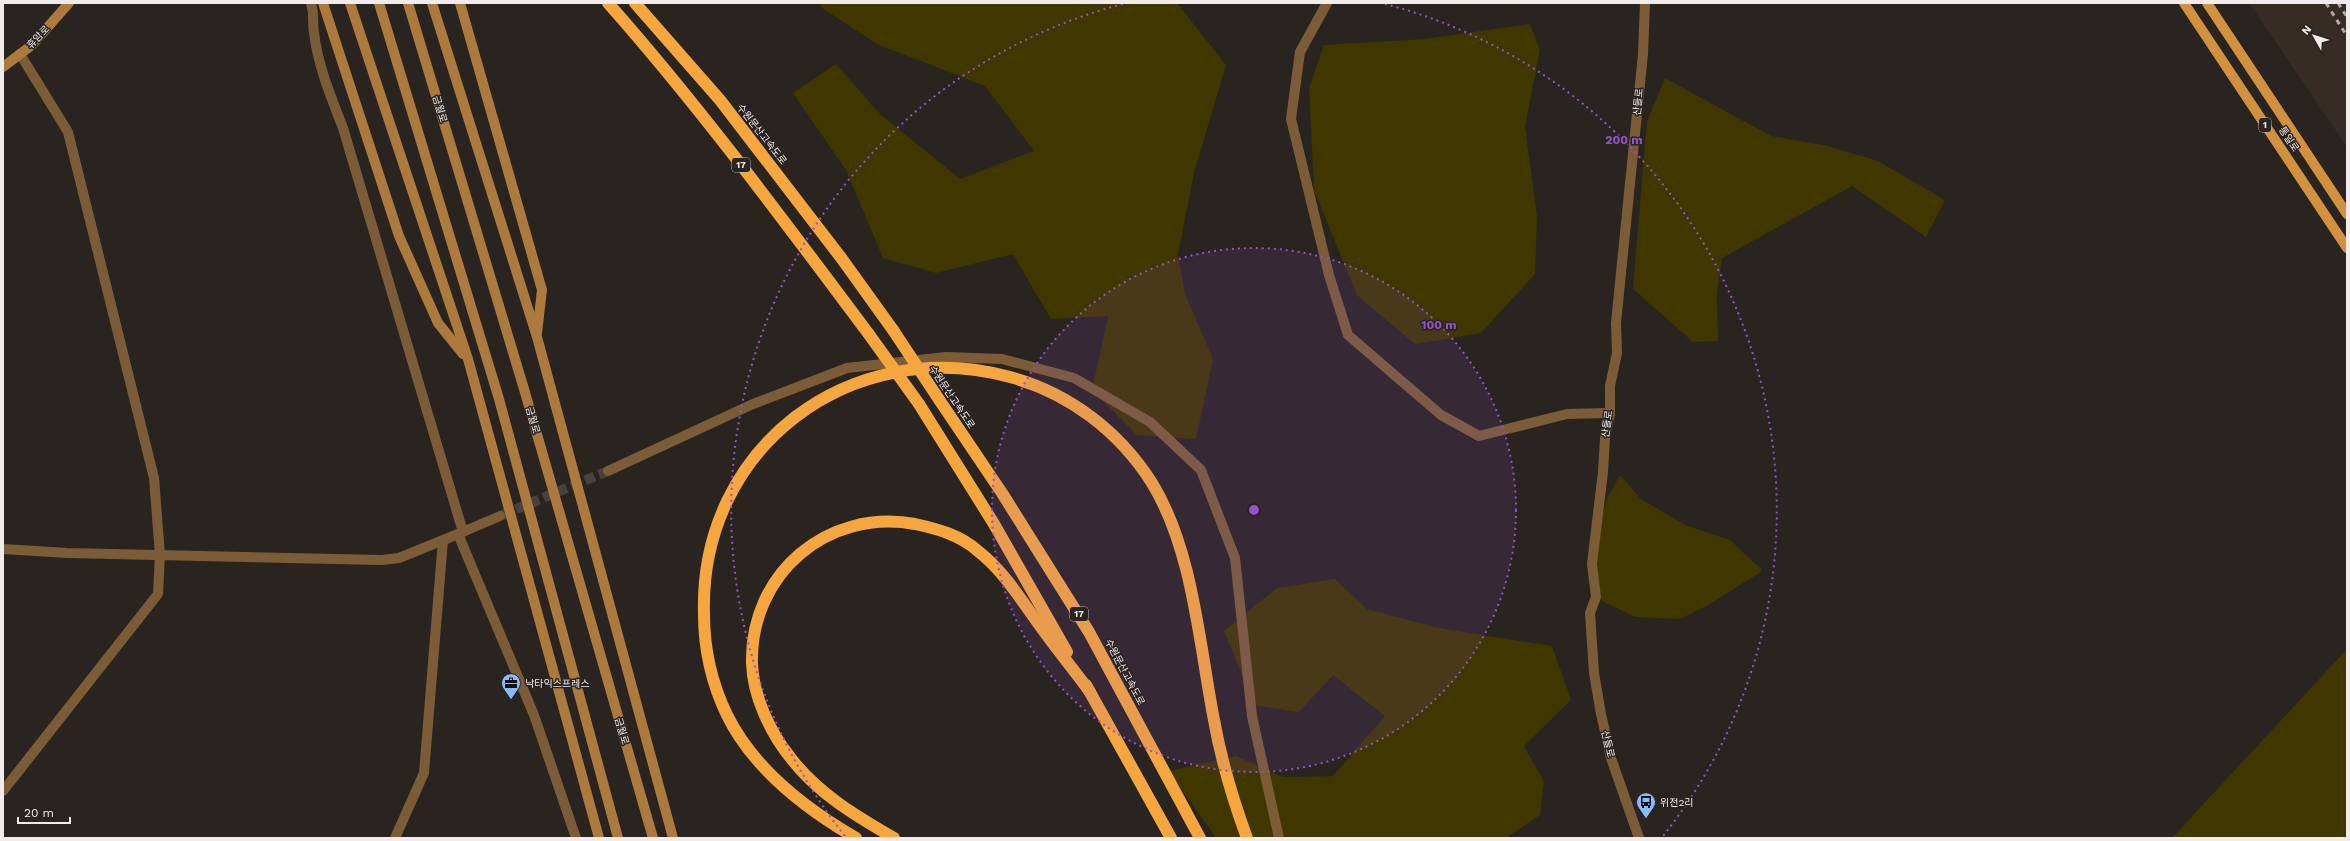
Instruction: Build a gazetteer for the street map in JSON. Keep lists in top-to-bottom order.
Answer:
{
  "streets": {
    "highway": ["수원문산고속도로", "17"],
    "main road": [
      "휴암로",
      "금월로",
      "1",
      "통일로"
    ],
    "street": ["산들로"]
  },
  "places": {
    "office": ["낙타익스프레스"],
    "bus stop": ["위전2리"]
  },
  "scale_bar": "20 m",
  "north": "top left",
  "rings": ["200 m", "100 m"]
}
